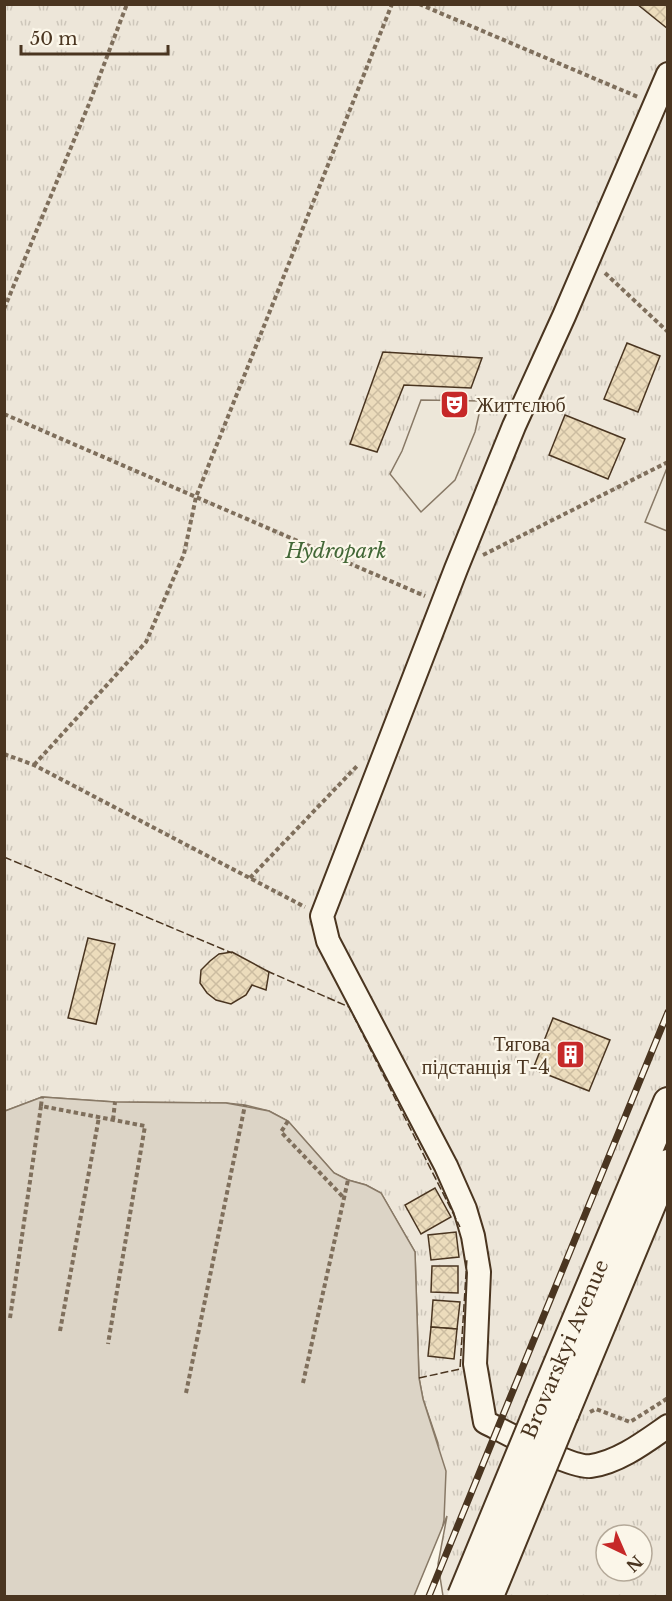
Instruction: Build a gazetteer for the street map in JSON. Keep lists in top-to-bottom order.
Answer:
{
  "streets": {
    "main road": ["Brovarskyi Avenue"]
  },
  "parks": ["Hydropark"],
  "places": {
    "theatre": ["Життєлюб"],
    "building": ["Тягова підстанція Т-4"]
  },
  "scale_bar": "50 m",
  "north": "bottom right"
}
